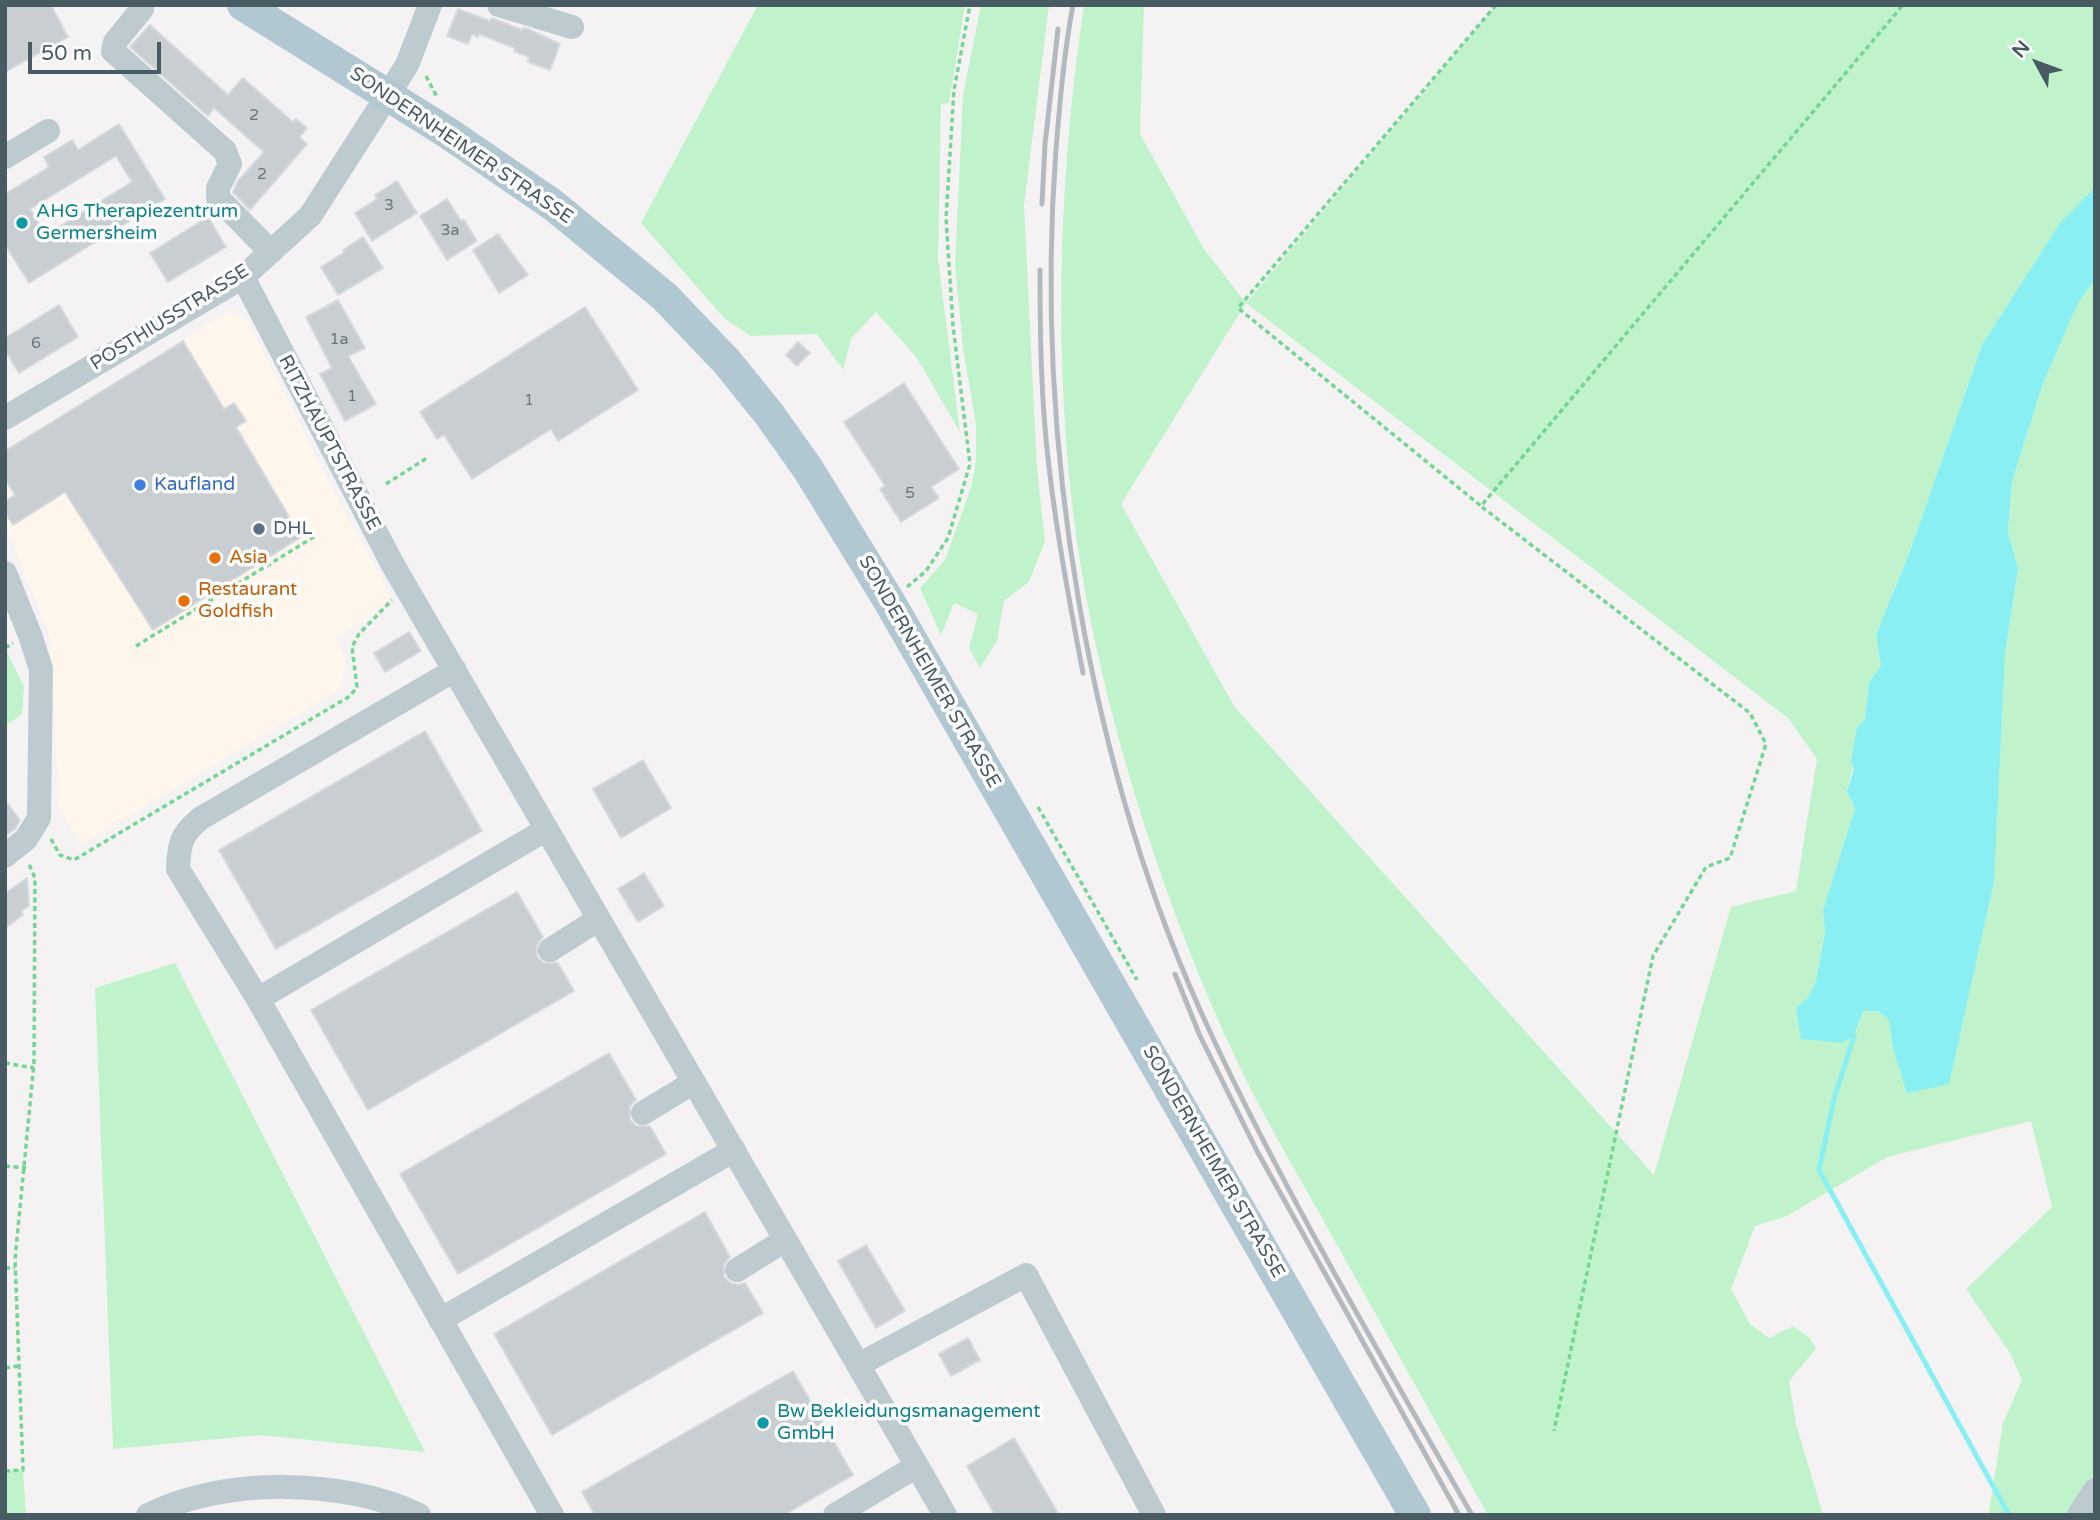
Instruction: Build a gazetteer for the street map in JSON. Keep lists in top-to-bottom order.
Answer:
{
  "streets": {
    "main road": ["SONDERNHEIMER STRASSE"],
    "street": ["POSTHIUSSTRASSE", "RITZHAUPTSTRASSE"]
  },
  "crossings": [
    ["SONDERNHEIMER STRASSE", "POSTHIUSSTRASSE"],
    ["POSTHIUSSTRASSE", "RITZHAUPTSTRASSE"]
  ],
  "places": [
    "AHG Therapiezentrum Germersheim",
    "Kaufland",
    "DHL",
    "Asia",
    "Restaurant Goldfish",
    "Bw Bekleidungsmanagement GmbH"
  ],
  "house_numbers": [
    "2",
    "2",
    "3",
    "3a",
    "1a",
    "6",
    "1",
    "1",
    "5"
  ],
  "scale_bar": "50 m",
  "north": "top left"
}
